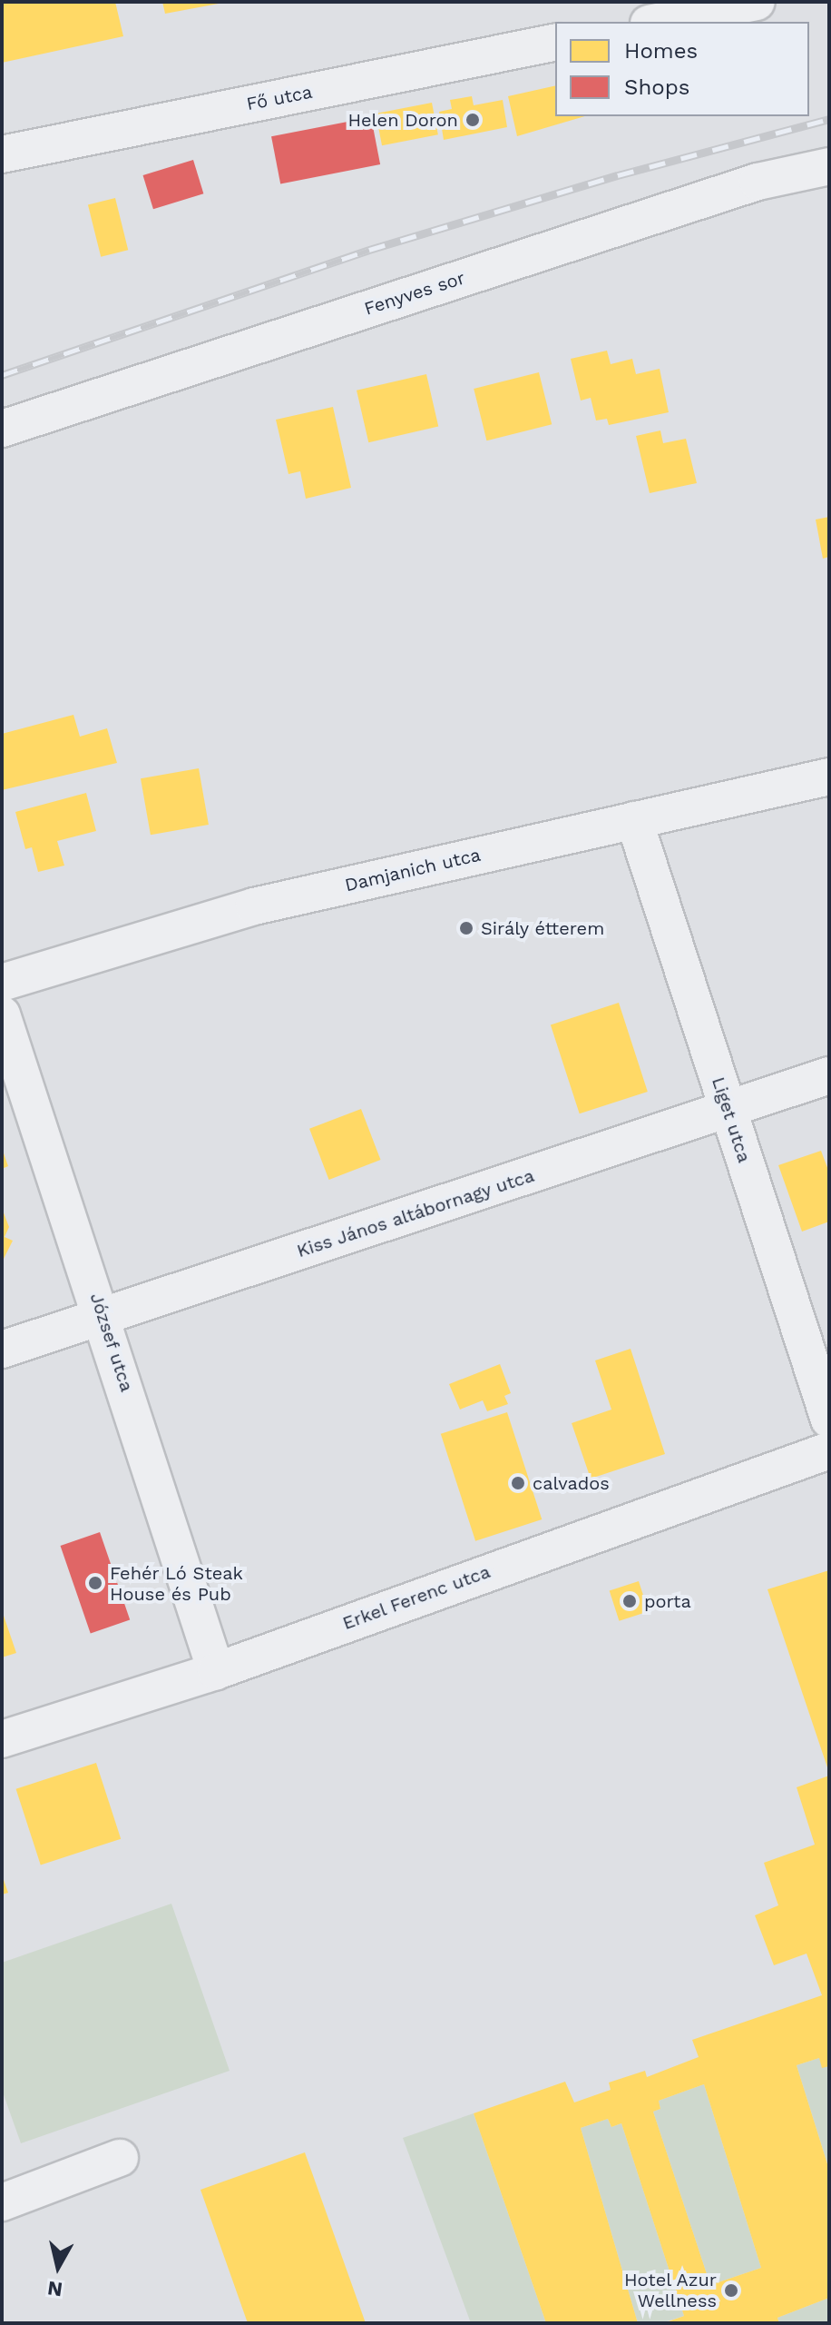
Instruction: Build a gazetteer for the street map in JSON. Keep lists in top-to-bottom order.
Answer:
{
  "streets": {
    "street": [
      "Fő utca",
      "Fenyves sor",
      "Damjanich utca",
      "Liget utca",
      "Kiss János altábornagy utca",
      "József utca",
      "Erkel Ferenc utca"
    ]
  },
  "crossings": [
    ["Damjanich utca", "Liget utca"],
    ["Liget utca", "Kiss János altábornagy utca"],
    ["Kiss János altábornagy utca", "József utca"],
    ["József utca", "Erkel Ferenc utca"]
  ],
  "places": [
    "Helen Doron",
    "Sirály étterem",
    "calvados",
    "Fehér Ló Steak House és Pub",
    "porta",
    "Hotel Azur Wellness"
  ],
  "legend": ["Homes", "Shops"],
  "north": "bottom"
}
